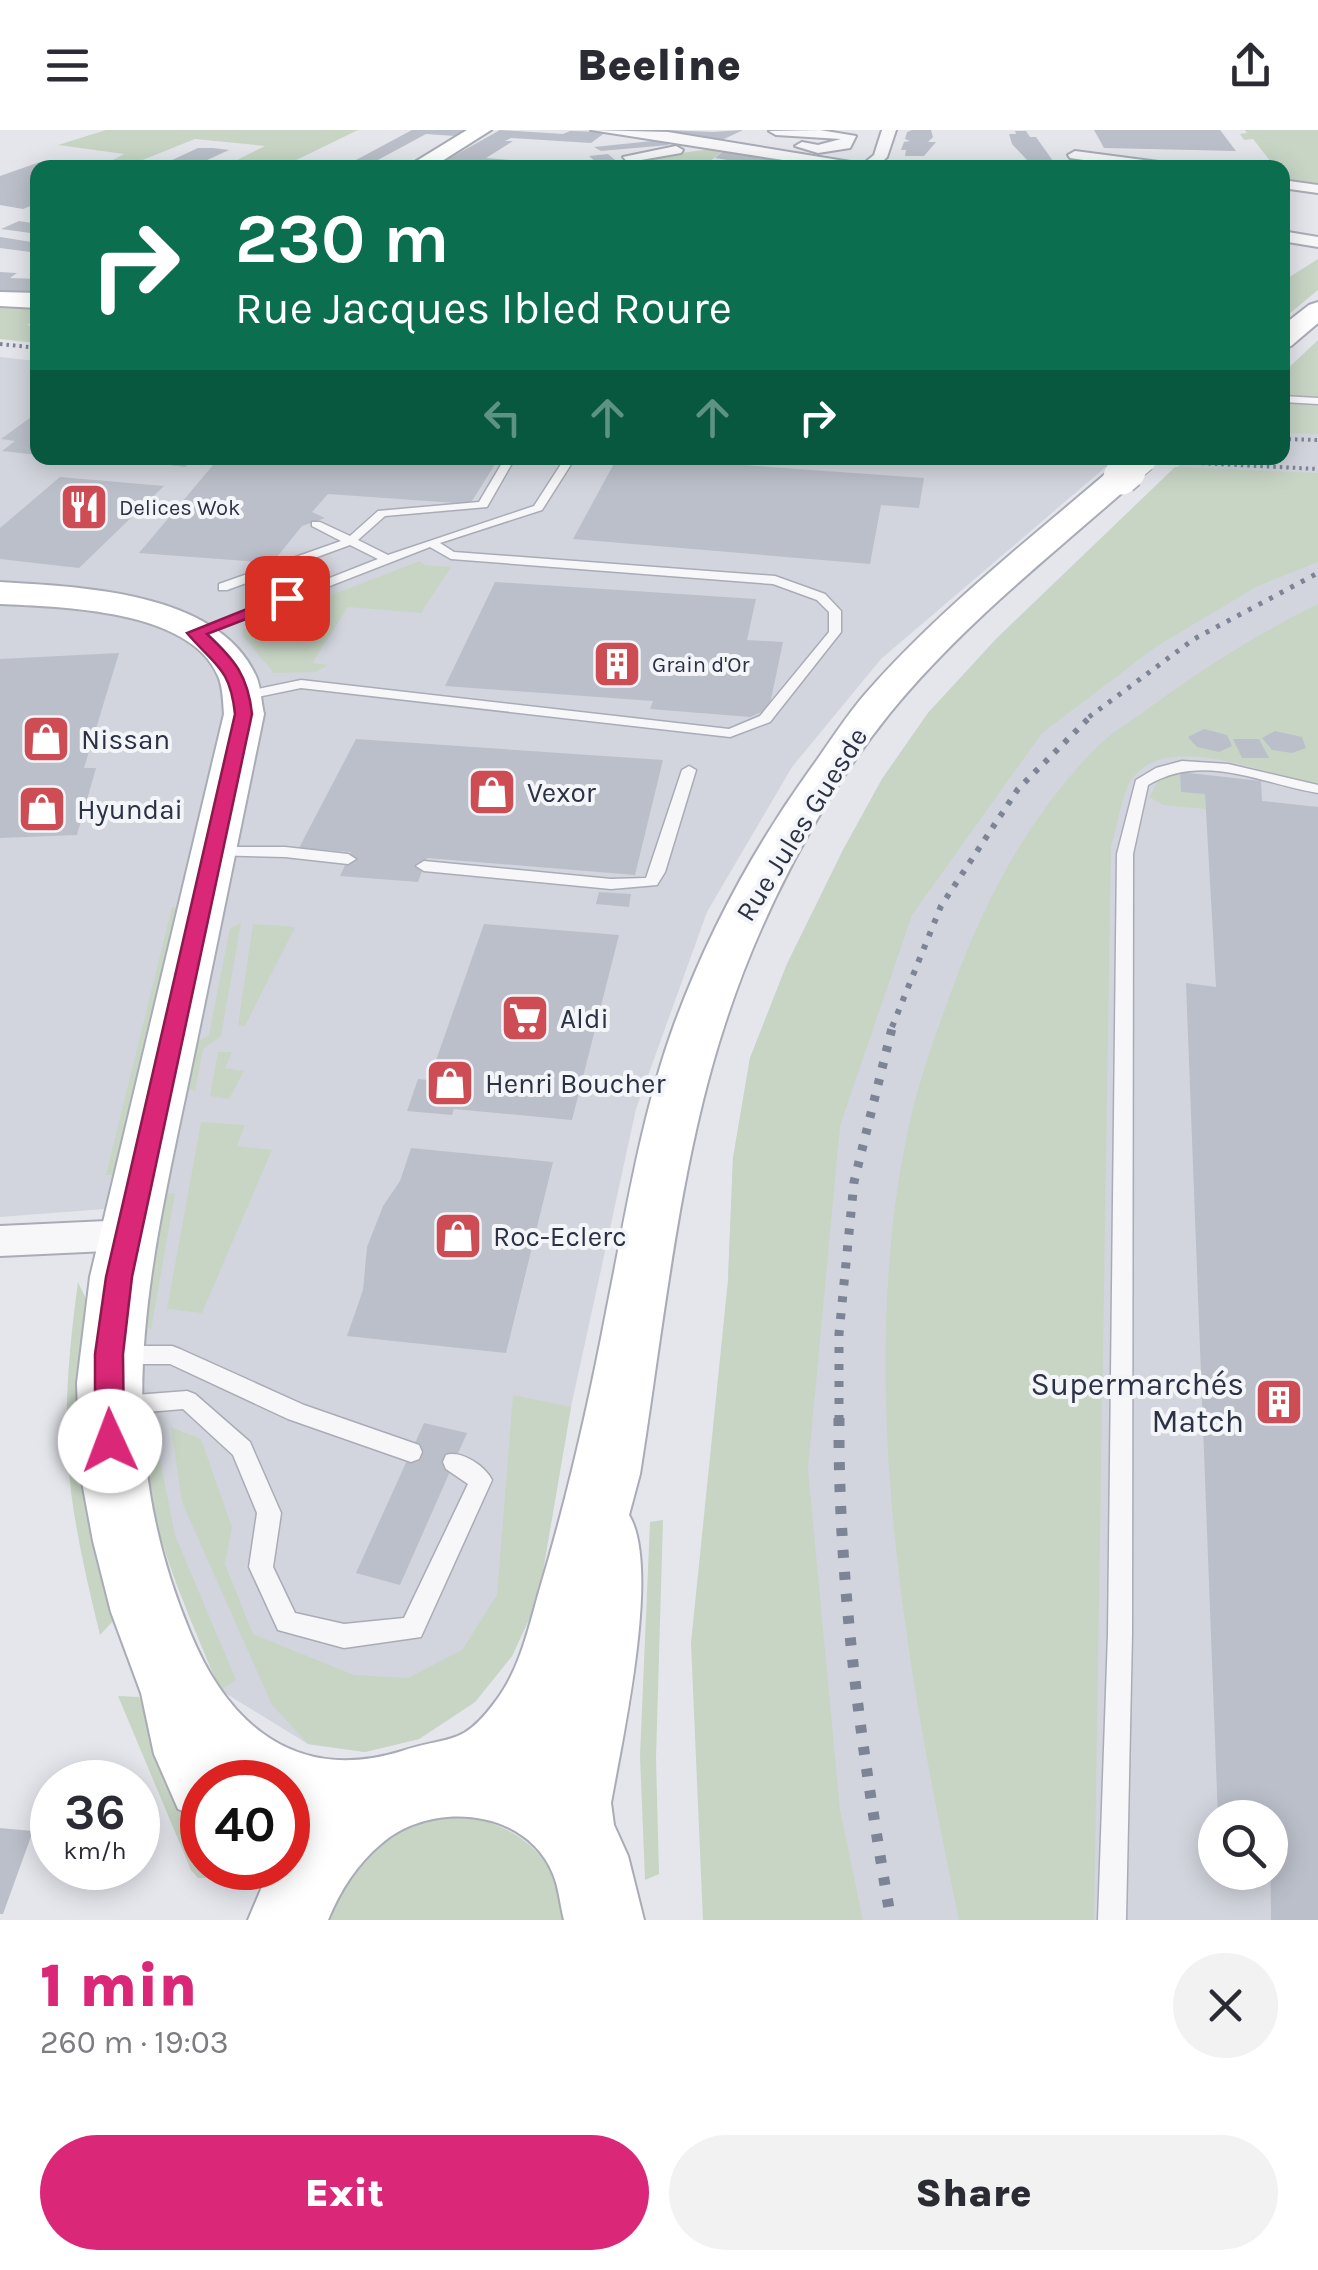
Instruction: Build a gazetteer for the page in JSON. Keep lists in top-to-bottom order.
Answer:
{
  "streets": {
    "street": ["Rue Jules Guesde"]
  },
  "places": {
    "restaurant": ["Delices Wok"],
    "building": ["Grain d'Or", "Supermarchés Match"],
    "shop": [
      "Nissan",
      "Vexor",
      "Hyundai",
      "Henri Boucher",
      "Roc-Eclerc"
    ],
    "supermarket": ["Aldi"]
  },
  "page": {
    "header": "Beeline",
    "turn": ["230 m", "Rue Jacques Ibled Roure"],
    "speed": "36 km/h",
    "limit": "40",
    "heading": ["1 min", "260 m · 19:03"],
    "buttons": ["Exit", "Share"]
  }
}
